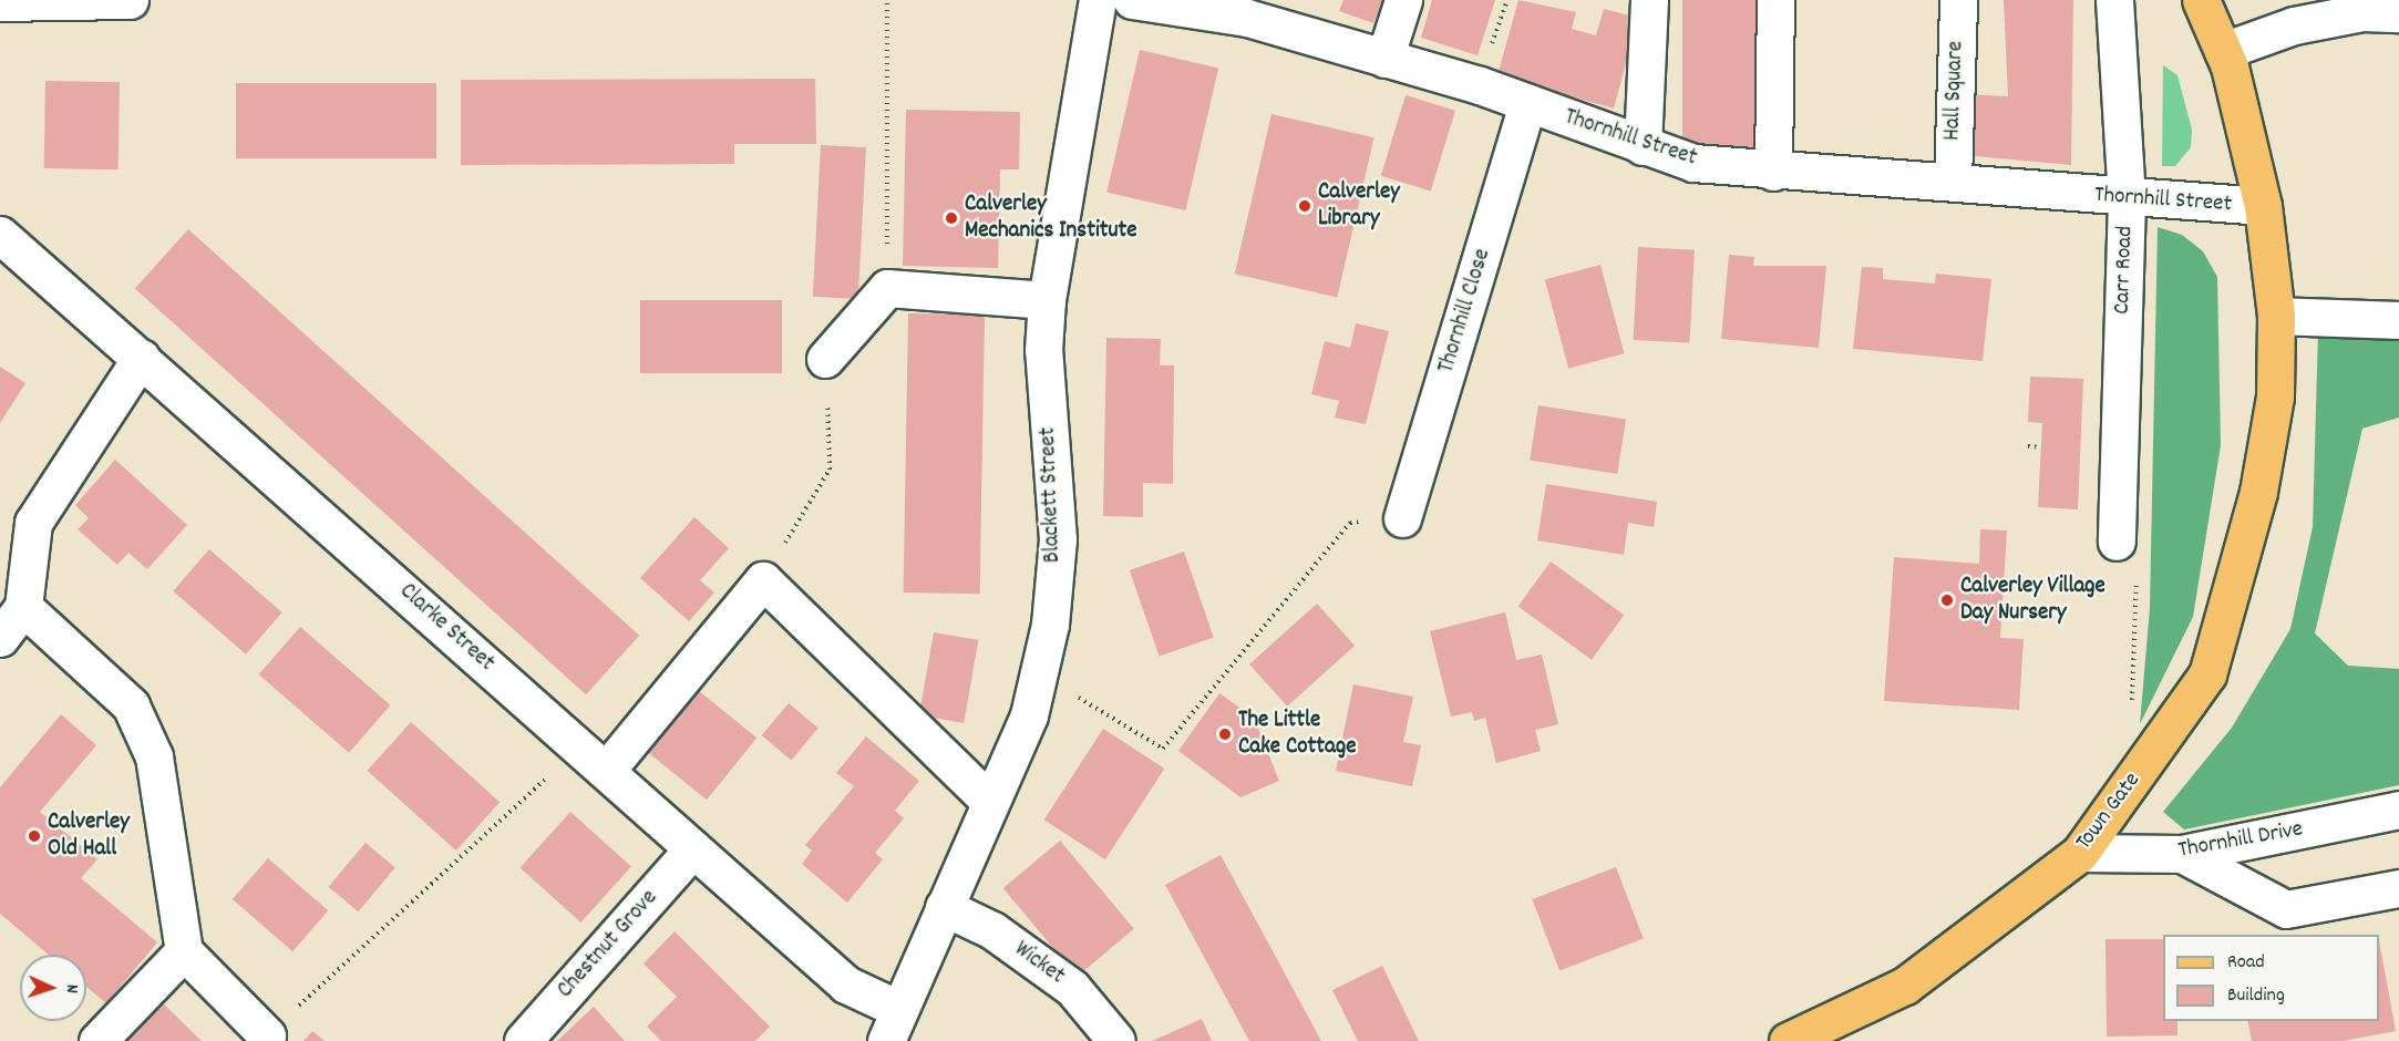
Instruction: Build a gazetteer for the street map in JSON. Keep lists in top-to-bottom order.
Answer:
{
  "streets": {
    "main road": ["Town Gate"],
    "street": [
      "Hall Square",
      "Thornhill Street",
      "Carr Road",
      "Thornhill Close",
      "Blackett Street",
      "Clarke Street",
      "Thornhill Drive",
      "Chestnut Grove",
      "Wicket"
    ]
  },
  "crossings": [
    ["Hall Square", "Thornhill Street"],
    ["Thornhill Street", "Carr Road"],
    ["Thornhill Street", "Thornhill Close"],
    ["Blackett Street", "Clarke Street"],
    ["Blackett Street", "Wicket"],
    ["Clarke Street", "Chestnut Grove"],
    ["Town Gate", "Thornhill Drive"]
  ],
  "places": [
    "Calverley Library",
    "Calverley Mechanics Institute",
    "Calverley Village Day Nursery",
    "The Little Cake Cottage",
    "Calverley Old Hall"
  ],
  "legend": ["Road", "Building"],
  "north": "right"
}
